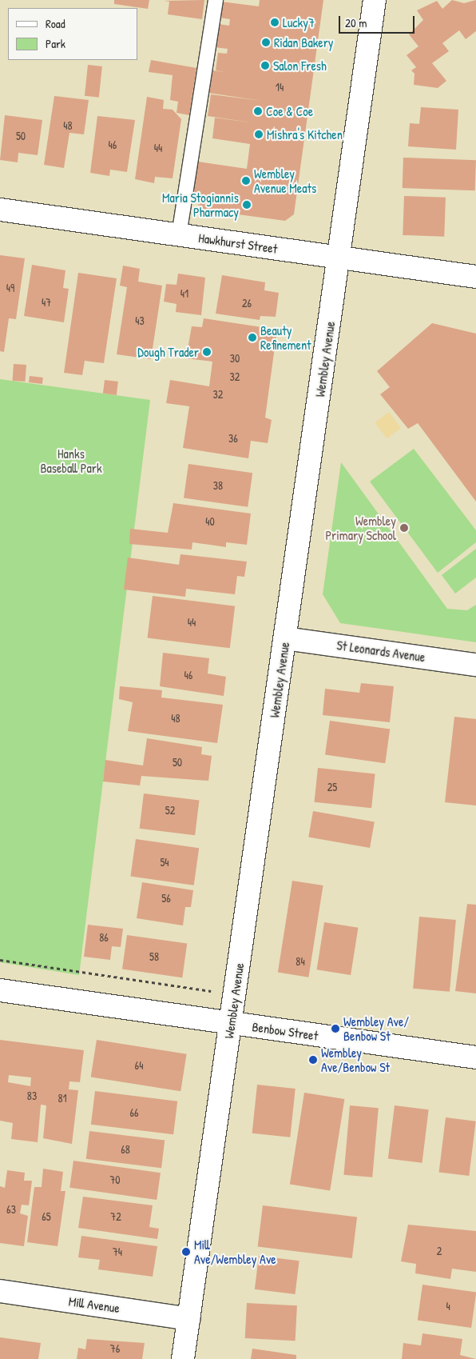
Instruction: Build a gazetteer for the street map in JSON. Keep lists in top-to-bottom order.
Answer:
{
  "streets": {
    "street": [
      "Hawkhurst Street",
      "Wembley Avenue",
      "St Leonards Avenue",
      "Benbow Street",
      "Mill Avenue"
    ]
  },
  "crossings": [
    ["Hawkhurst Street", "Wembley Avenue"],
    ["Wembley Avenue", "St Leonards Avenue"],
    ["Wembley Avenue", "Benbow Street"],
    ["Wembley Avenue", "Mill Avenue"]
  ],
  "parks": ["Hanks Baseball Park"],
  "places": [
    "Lucky7",
    "Ridan Bakery",
    "Salon Fresh",
    "Coe & Coe",
    "Mishra's Kitchen",
    "Wembley Avenue Meats",
    "Maria Stogiannis Pharmacy",
    "Beauty Refinement",
    "Dough Trader",
    "Wembley Primary School",
    "Wembley Ave/ Benbow St",
    "Wembley Ave/Benbow St",
    "Mill Ave/Wembley Ave"
  ],
  "house_numbers": [
    "14",
    "48",
    "50",
    "46",
    "44",
    "49",
    "41",
    "47",
    "26",
    "43",
    "30",
    "32",
    "32",
    "36",
    "38",
    "40",
    "44",
    "46",
    "48",
    "50",
    "25",
    "52",
    "54",
    "56",
    "86",
    "58",
    "84",
    "64",
    "83",
    "81",
    "66",
    "68",
    "70",
    "63",
    "65",
    "72",
    "2",
    "74",
    "4",
    "76"
  ],
  "legend": ["Road", "Park"],
  "scale_bar": "20 m"
}
